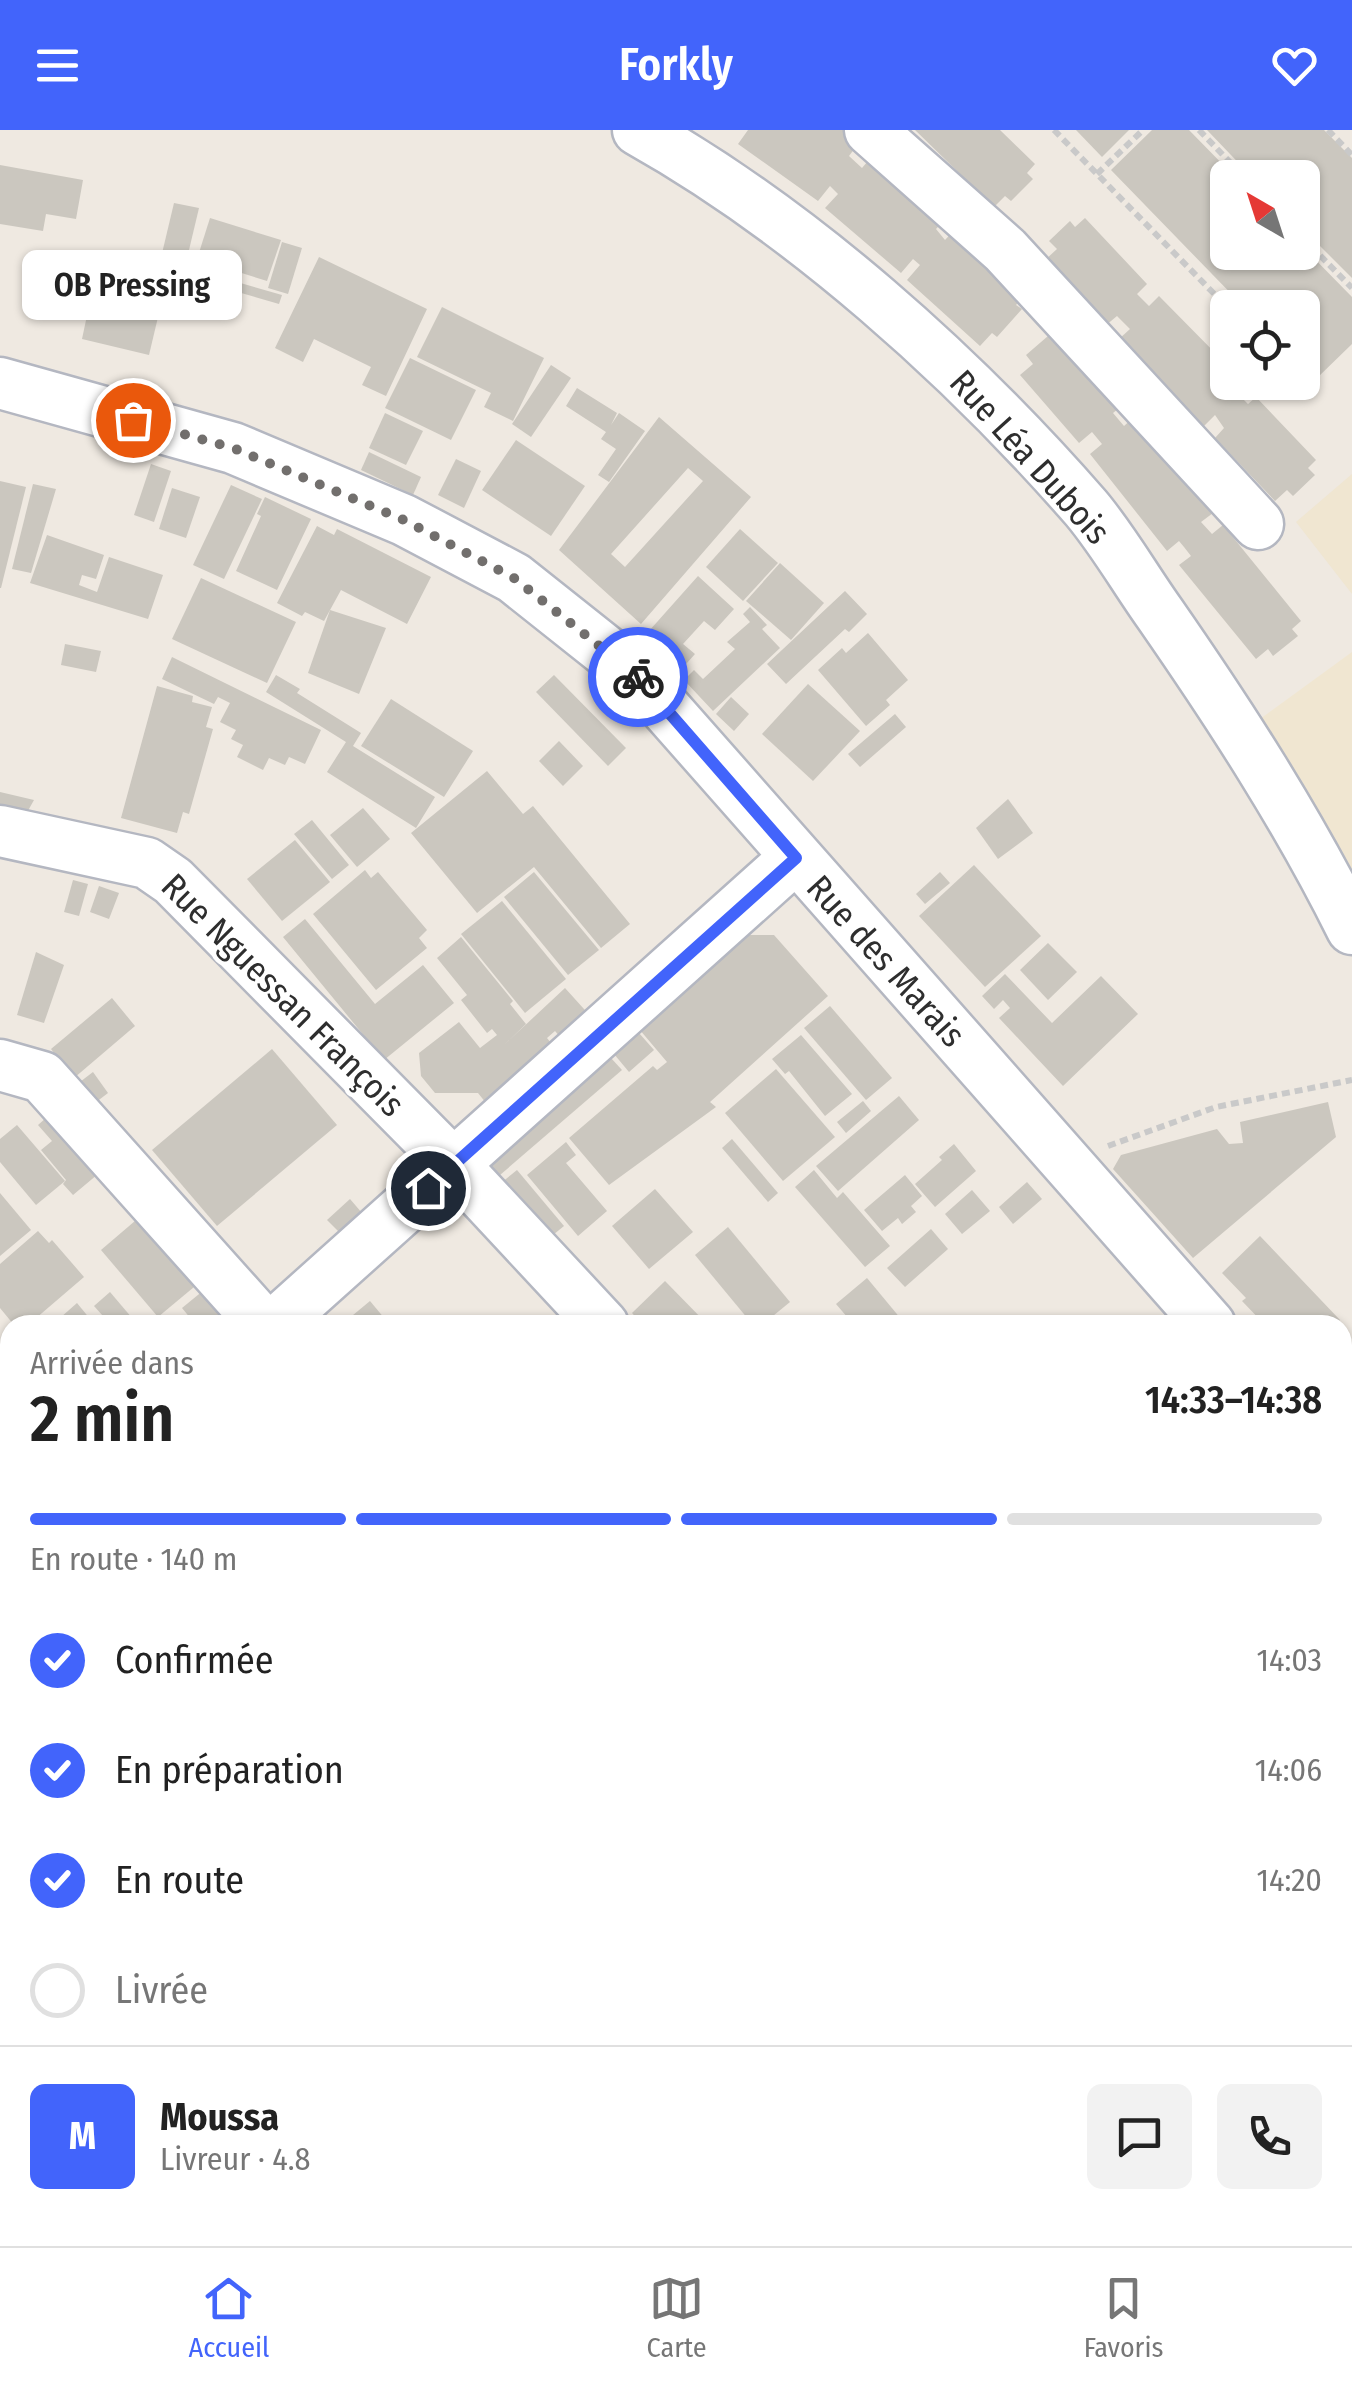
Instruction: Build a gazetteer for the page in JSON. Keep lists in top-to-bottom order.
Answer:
{
  "streets": {
    "street": ["Rue Léa Dubois", "Rue des Marais", "Rue Nguessan François"]
  },
  "places": ["OB Pressing"],
  "north": "top left",
  "page": {
    "header": "Forkly",
    "bubble": "OB Pressing",
    "heading": ["2 min", "Arrivée dans", "14:33–14:38"],
    "panel": ["Moussa", "Livreur · 4.8"],
    "bar": "En route · 140 m",
    "list": [
      ["Confirmée", "14:03"],
      ["En préparation", "14:06"],
      ["En route", "14:20"],
      "Livrée"
    ],
    "round": "M",
    "tabs": ["Accueil", "Carte", "Favoris"]
  }
}
